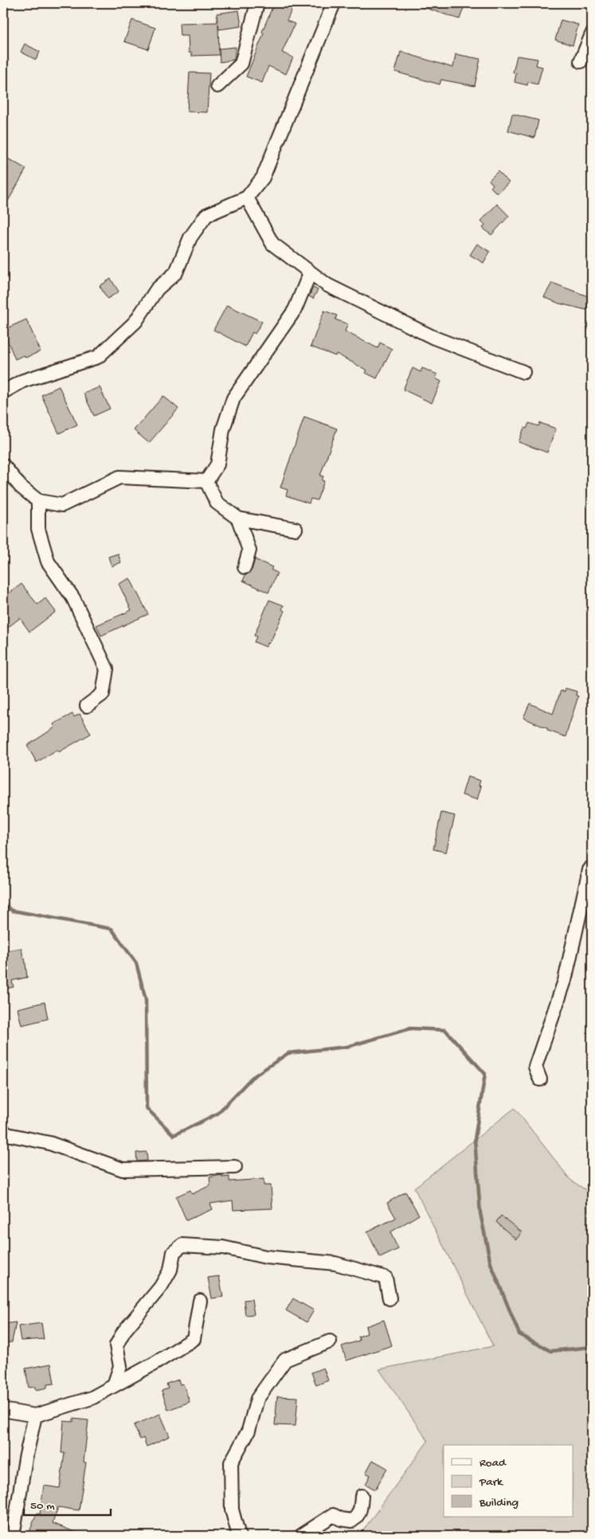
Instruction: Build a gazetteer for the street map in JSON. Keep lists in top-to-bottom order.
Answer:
{
  "legend": ["Road", "Park", "Building"],
  "scale_bar": "50 m"
}
